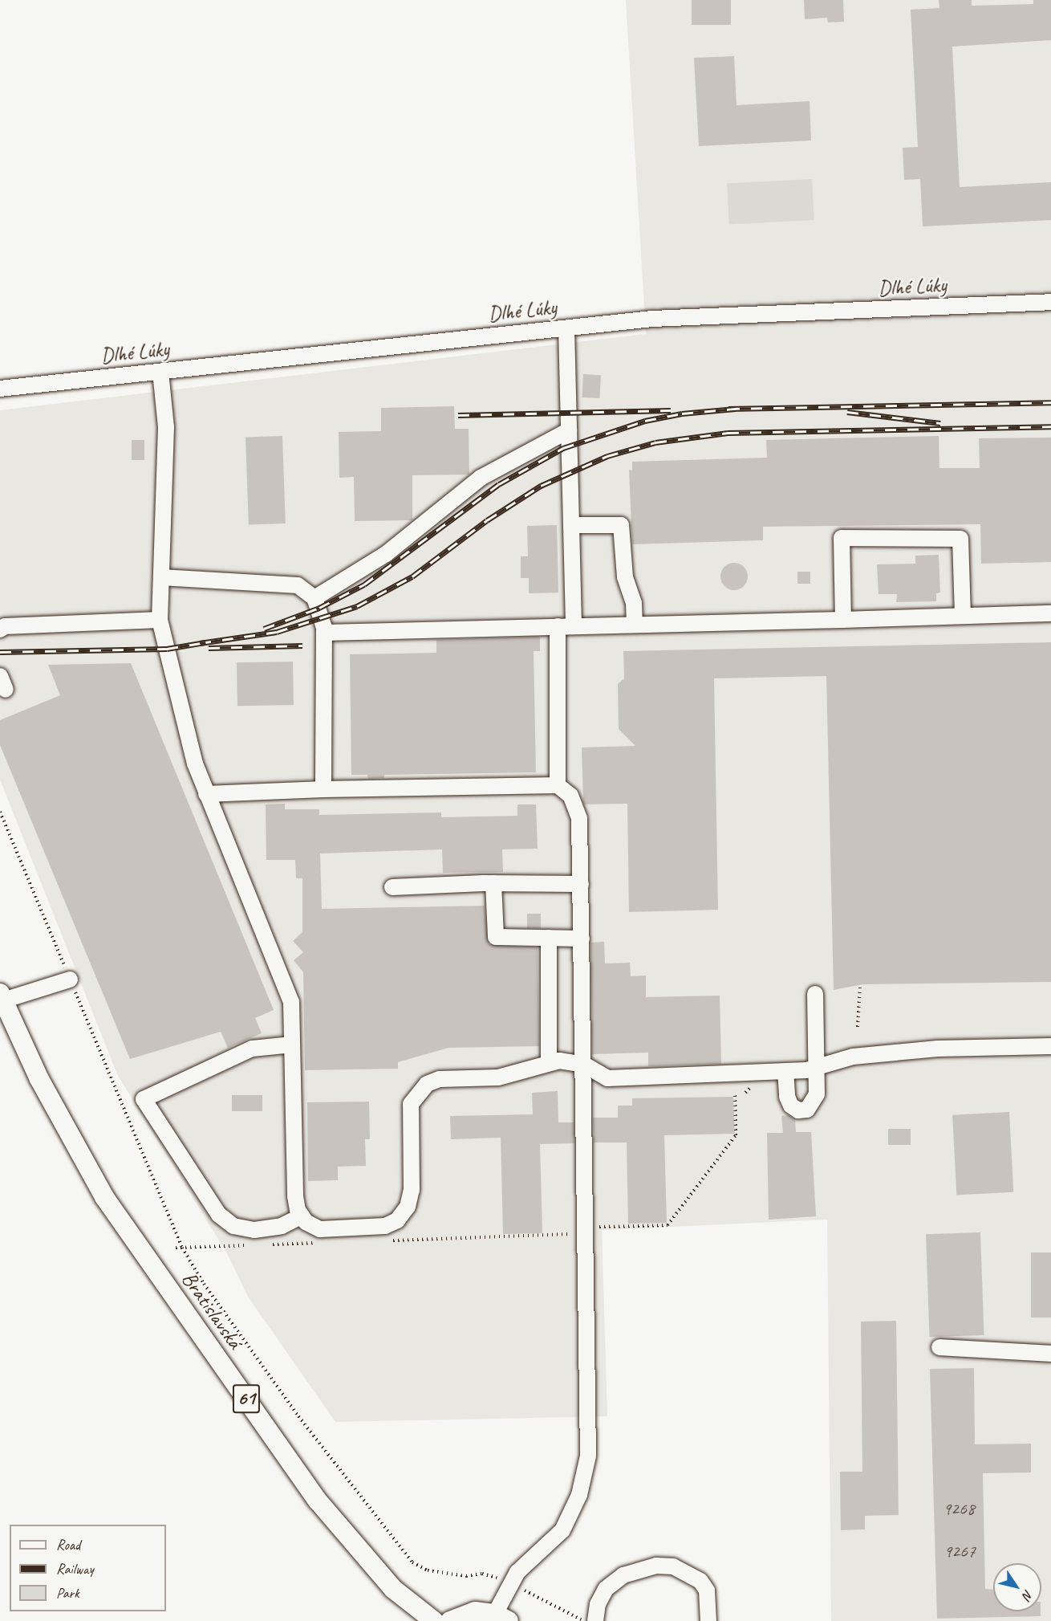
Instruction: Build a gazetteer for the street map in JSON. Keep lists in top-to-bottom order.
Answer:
{
  "streets": {
    "main road": ["Bratislavská", "61"],
    "street": ["Dlhé Lúky"]
  },
  "house_numbers": ["9268", "9267"],
  "legend": ["Road", "Railway", "Park"],
  "north": "bottom right"
}
